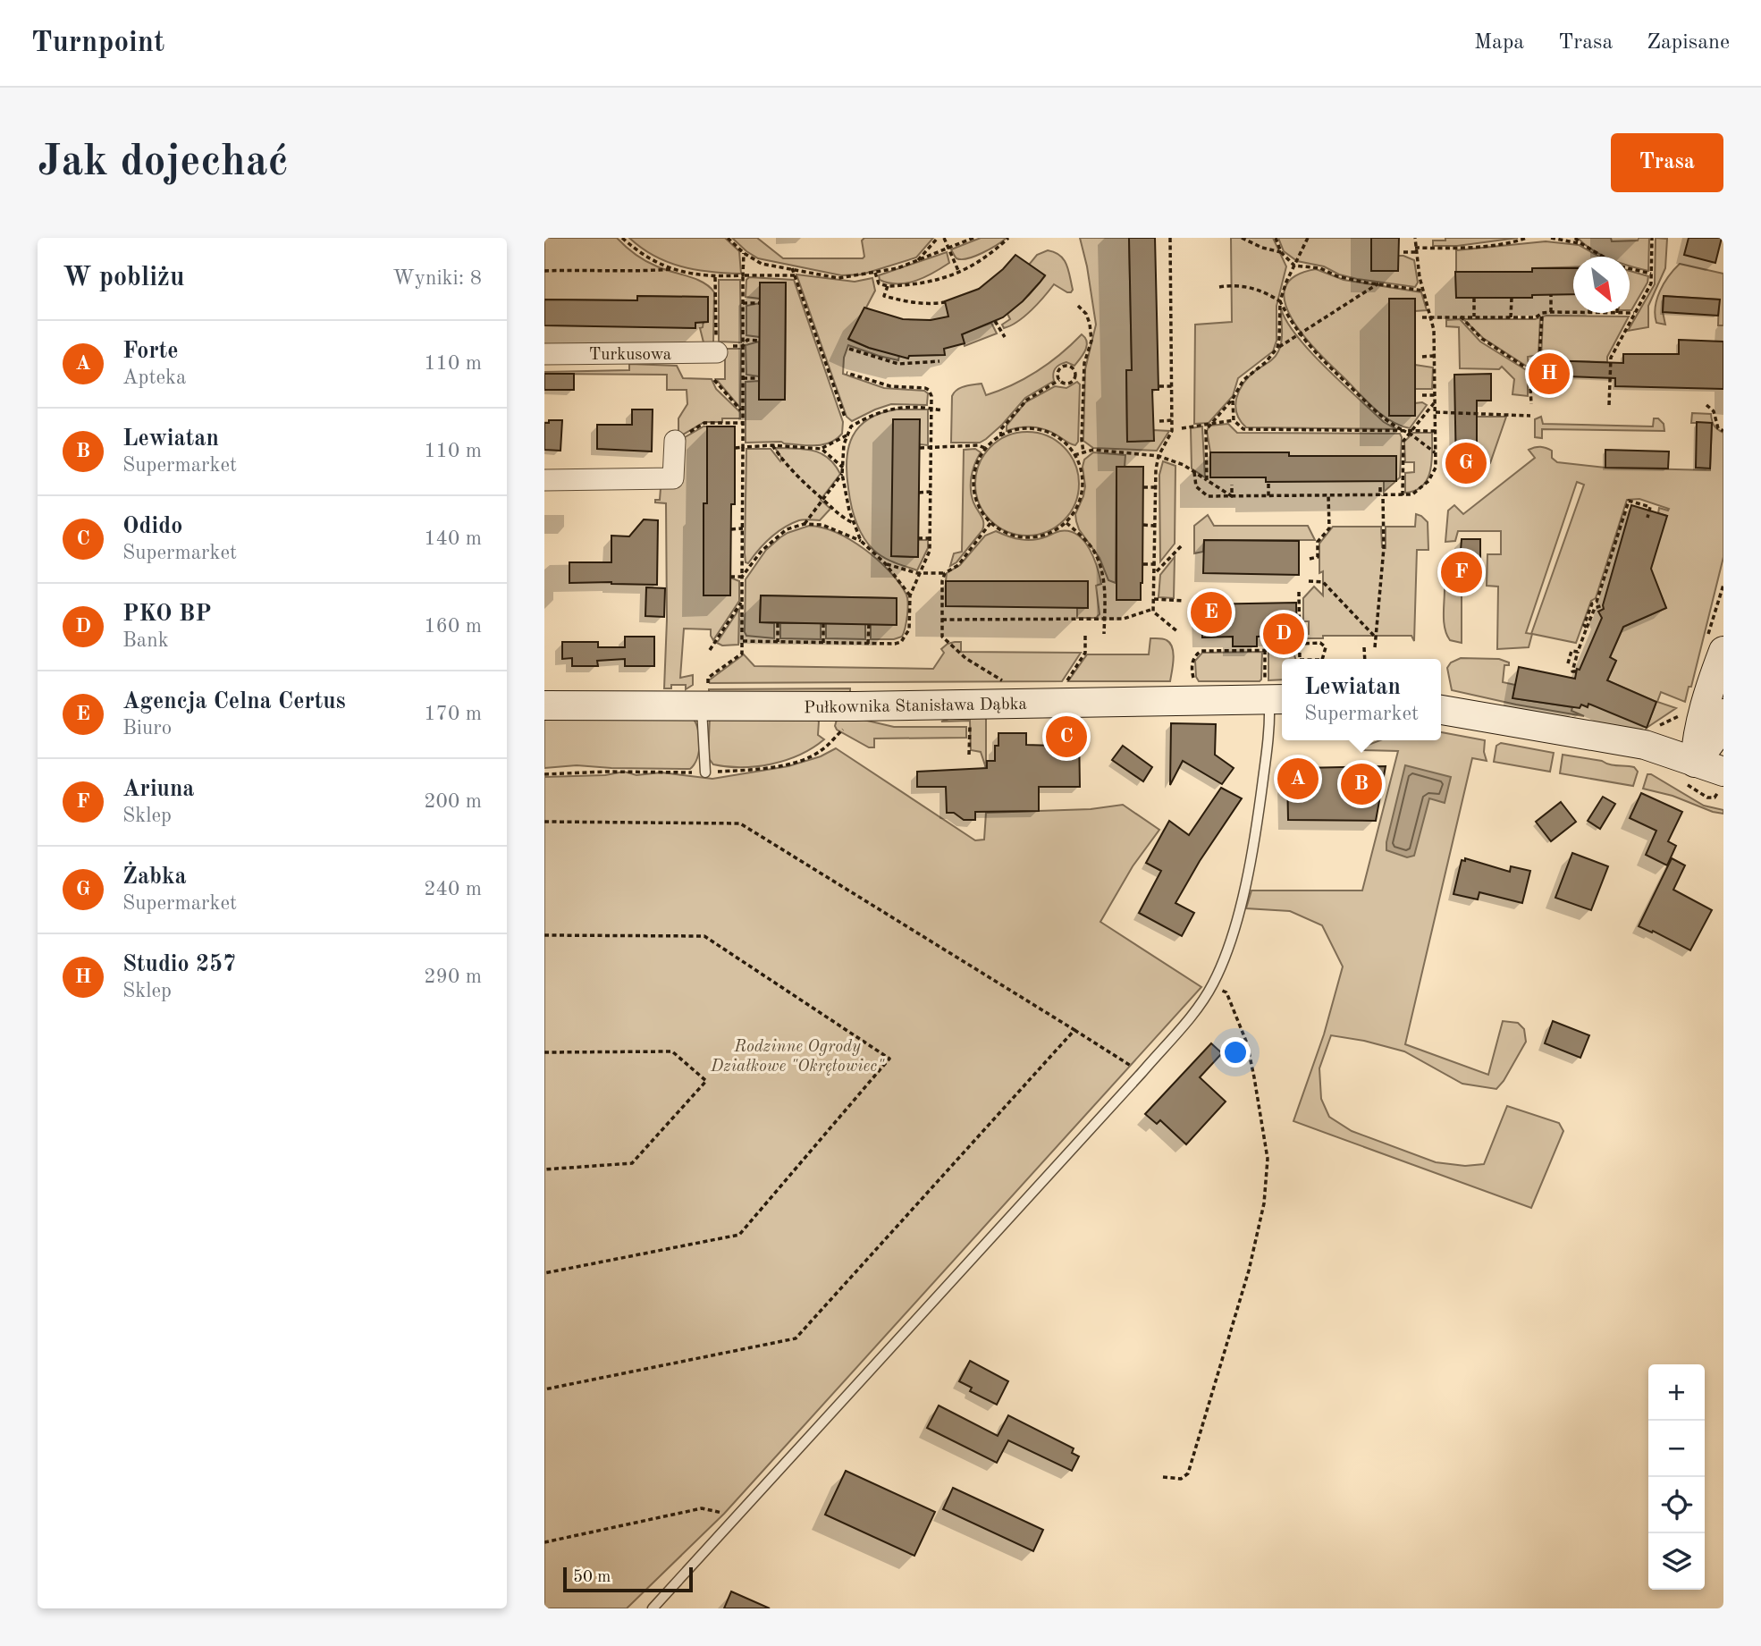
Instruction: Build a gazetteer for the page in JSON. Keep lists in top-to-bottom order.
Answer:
{
  "streets": {
    "street": ["Turkusowa", "Pułkownika Stanisława Dąbka"]
  },
  "parks": ["Rodzinne Ogrody Działkowe \"Okrętowiec\""],
  "scale_bar": "50 m",
  "north": "bottom right",
  "page": {
    "header": "Turnpoint",
    "nav": ["Mapa", "Trasa", "Zapisane"],
    "buttons": "Trasa",
    "title": "Jak dojechać",
    "heading": ["W pobliżu", "Wyniki: 8"],
    "list": [
      {
        "mark": "A",
        "name": "Forte",
        "note": "Apteka",
        "value": "110 m"
      },
      {
        "mark": "B",
        "name": "Lewiatan",
        "note": "Supermarket",
        "value": "110 m"
      },
      {
        "mark": "C",
        "name": "Odido",
        "note": "Supermarket",
        "value": "140 m"
      },
      {
        "mark": "D",
        "name": "PKO BP",
        "note": "Bank",
        "value": "160 m"
      },
      {
        "mark": "E",
        "name": "Agencja Celna Certus",
        "note": "Biuro",
        "value": "170 m"
      },
      {
        "mark": "F",
        "name": "Ariuna",
        "note": "Sklep",
        "value": "200 m"
      },
      {
        "mark": "G",
        "name": "Żabka",
        "note": "Supermarket",
        "value": "240 m"
      },
      {
        "mark": "H",
        "name": "Studio 257",
        "note": "Sklep",
        "value": "290 m"
      }
    ],
    "pins": [
      "H",
      "G",
      "F",
      "E",
      "D",
      "C",
      "A",
      "B"
    ],
    "popup": ["Lewiatan", "Supermarket"],
    "map_buttons": ["+", "−"],
    "scale": "50 m"
  }
}
